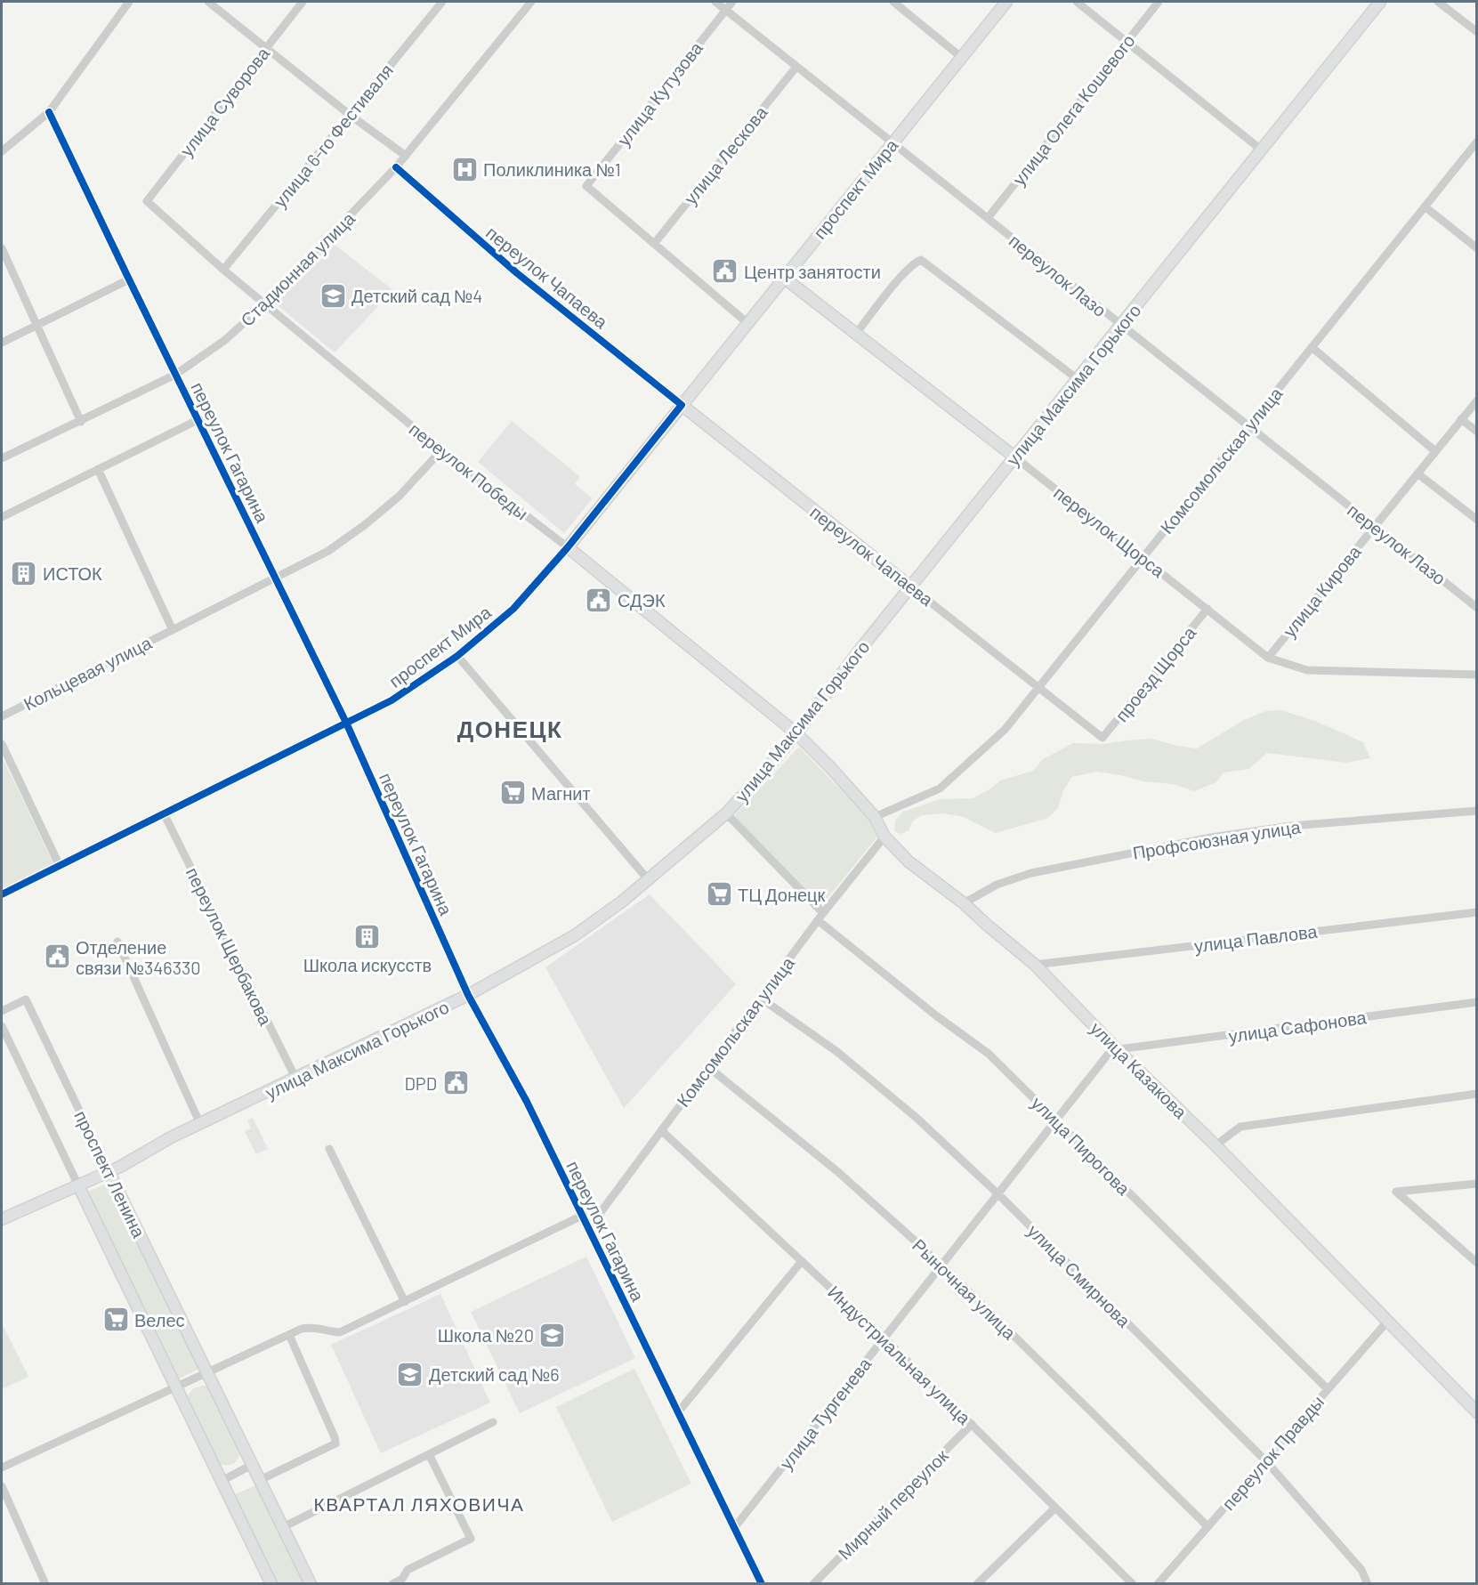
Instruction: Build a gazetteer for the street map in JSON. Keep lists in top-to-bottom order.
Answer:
{
  "streets": {
    "main road": [
      "проспект Мира",
      "переулок Чапаева",
      "улица Максима Горького",
      "переулок Победы",
      "переулок Щорса",
      "улица Казакова",
      "проспект Ленина"
    ],
    "street": [
      "улица Кутузова",
      "улица Суворова",
      "улица Олега Кошевого",
      "улица 6-го Фестиваля",
      "улица Лескова",
      "Стадионная улица",
      "переулок Лазо",
      "переулок Гагарина",
      "Комсомольская улица",
      "улица Кирова",
      "Кольцевая улица",
      "проезд Щорса",
      "Профсоюзная улица",
      "улица Павлова",
      "переулок Щербакова",
      "улица Сафонова",
      "улица Пирогова",
      "улица Смирнова",
      "Рыночная улица",
      "Индустриальная улица",
      "улица Тургенева",
      "переулок Правды",
      "Мирный переулок"
    ]
  },
  "crossings": [
    ["улица Кутузова", "улица Лескова"],
    ["улица Кутузова", "переулок Лазо"],
    ["улица Суворова", "переулок Победы"],
    ["улица Олега Кошевого", "переулок Лазо"],
    ["улица 6-го Фестиваля", "переулок Победы"],
    ["улица Лескова", "переулок Лазо"],
    ["проспект Мира", "переулок Лазо"],
    ["проспект Мира", "переулок Чапаева"],
    ["проспект Мира", "переулок Гагарина"],
    ["проспект Мира", "переулок Победы"],
    ["проспект Мира", "переулок Щорса"],
    ["проспект Мира", "переулок Щербакова"],
    ["Стадионная улица", "переулок Чапаева"],
    ["Стадионная улица", "переулок Гагарина"],
    ["Стадионная улица", "переулок Победы"],
    ["переулок Лазо", "улица Максима Горького"],
    ["переулок Лазо", "Комсомольская улица"],
    ["переулок Лазо", "улица Кирова"],
    ["переулок Чапаева", "улица Максима Горького"],
    ["переулок Чапаева", "Комсомольская улица"],
    ["переулок Чапаева", "проезд Щорса"],
    ["улица Максима Горького", "переулок Гагарина"],
    ["улица Максима Горького", "переулок Победы"],
    ["улица Максима Горького", "переулок Щорса"],
    ["улица Максима Горького", "переулок Щербакова"],
    ["улица Максима Горького", "улица Казакова"],
    ["улица Максима Горького", "улица Пирогова"],
    ["улица Максима Горького", "проспект Ленина"],
    ["переулок Гагарина", "Комсомольская улица"],
    ["переулок Гагарина", "Кольцевая улица"],
    ["переулок Гагарина", "улица Тургенева"],
    ["Комсомольская улица", "переулок Щорса"],
    ["Комсомольская улица", "улица Казакова"],
    ["Комсомольская улица", "улица Пирогова"],
    ["Комсомольская улица", "улица Смирнова"],
    ["Комсомольская улица", "Рыночная улица"],
    ["Комсомольская улица", "Индустриальная улица"],
    ["переулок Победы", "Кольцевая улица"],
    ["переулок Победы", "улица Казакова"],
    ["переулок Щорса", "улица Кирова"],
    ["переулок Щорса", "проезд Щорса"],
    ["Профсоюзная улица", "улица Казакова"],
    ["улица Павлова", "улица Казакова"],
    ["улица Сафонова", "улица Казакова"],
    ["улица Сафонова", "улица Тургенева"],
    ["улица Казакова", "улица Тургенева"],
    ["улица Казакова", "переулок Правды"],
    ["улица Пирогова", "улица Тургенева"],
    ["улица Пирогова", "переулок Правды"],
    ["улица Смирнова", "улица Тургенева"],
    ["улица Смирнова", "переулок Правды"],
    ["Рыночная улица", "улица Тургенева"],
    ["Рыночная улица", "переулок Правды"],
    ["Индустриальная улица", "улица Тургенева"],
    ["Индустриальная улица", "Мирный переулок"]
  ],
  "districts": ["ДОНЕЦК", "КВАРТАЛ ЛЯХОВИЧА"],
  "places": {
    "hospital": ["Поликлиника №1"],
    "public building": [
      "Центр занятости",
      "СДЭК",
      "Отделение связи №346330",
      "DPD"
    ],
    "school or university": ["Детский сад №4", "Школа №20", "Детский сад №6"],
    "building": ["ИСТОК", "Школа искусств"],
    "supermarket": ["Магнит", "ТЦ Донецк", "Велес"]
  }
}
